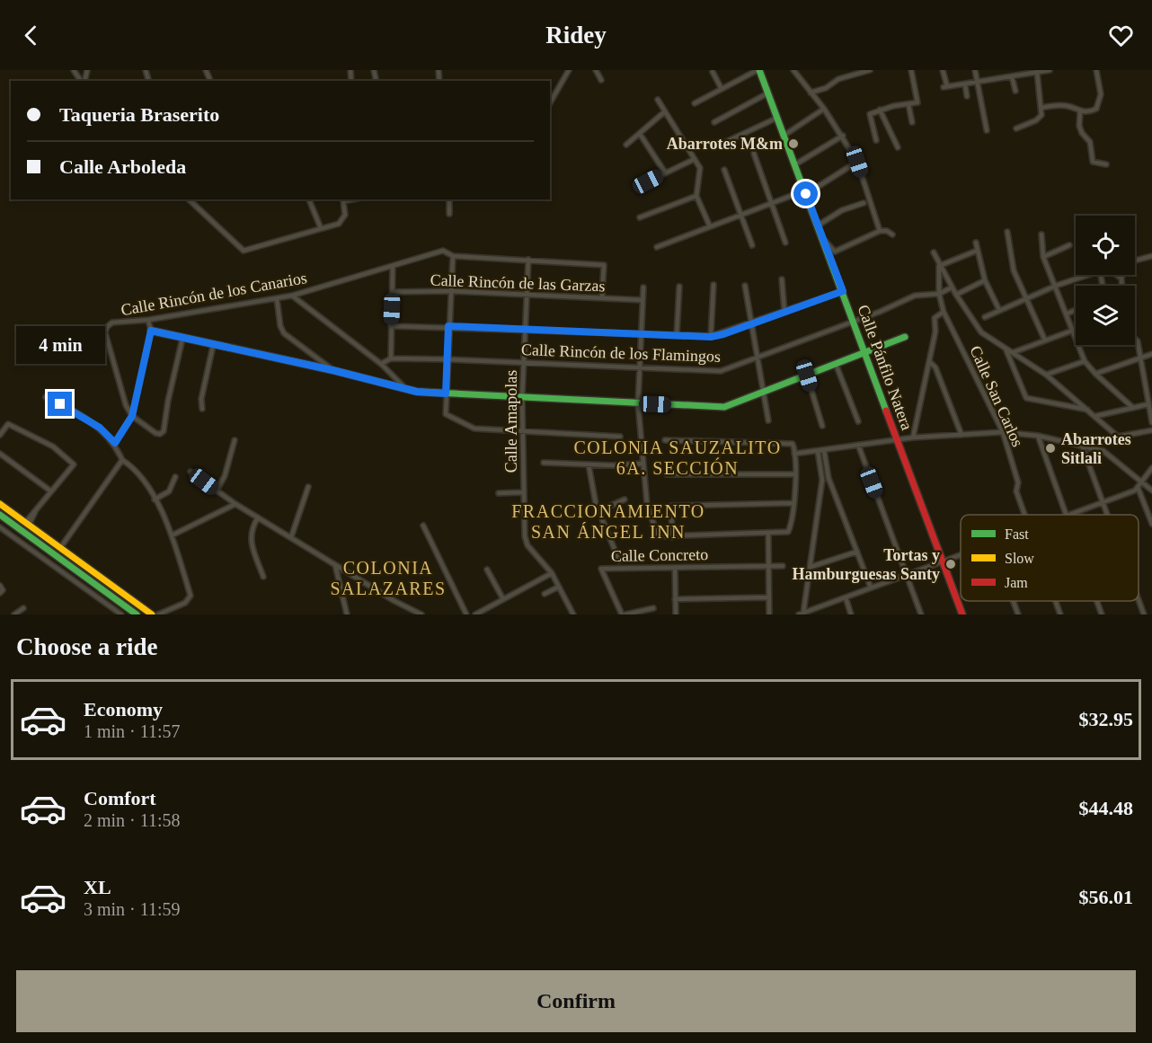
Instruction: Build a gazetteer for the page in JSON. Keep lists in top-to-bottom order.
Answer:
{
  "streets": {
    "main road": ["Calle Pánfilo Natera"],
    "street": [
      "Calle Rincón de las Garzas",
      "Calle Rincón de los Canarios",
      "Calle Rincón de los Flamingos",
      "Calle San Carlos",
      "Calle Amapolas",
      "Calle Concreto"
    ]
  },
  "crossings": [
    ["Calle Rincón de las Garzas", "Calle Rincón de los Canarios"],
    ["Calle Rincón de las Garzas", "Calle Amapolas"],
    ["Calle Rincón de los Canarios", "Calle Amapolas"],
    ["Calle Rincón de los Flamingos", "Calle Pánfilo Natera"],
    ["Calle Rincón de los Flamingos", "Calle San Carlos"],
    ["Calle Rincón de los Flamingos", "Calle Amapolas"]
  ],
  "districts": ["COLONIA SAUZALITO 6A. SECCIÓN", "FRACCIONAMIENTO SAN ÁNGEL INN", "COLONIA SALAZARES"],
  "places": ["Abarrotes M&m", "Abarrotes Sitlali", "Tortas y Hamburguesas Santy"],
  "legend": ["Fast", "Slow", "Jam"],
  "page": {
    "header": "Ridey",
    "banner": ["Taqueria Braserito", "Calle Arboleda"],
    "bubble": "4 min",
    "heading": "Choose a ride",
    "list": [
      {
        "name": "Economy",
        "note": "1 min · 11:57",
        "value": "$32.95"
      },
      {
        "name": "Comfort",
        "note": "2 min · 11:58",
        "value": "$44.48"
      },
      {
        "name": "XL",
        "note": "3 min · 11:59",
        "value": "$56.01"
      }
    ],
    "buttons": "Confirm"
  }
}
